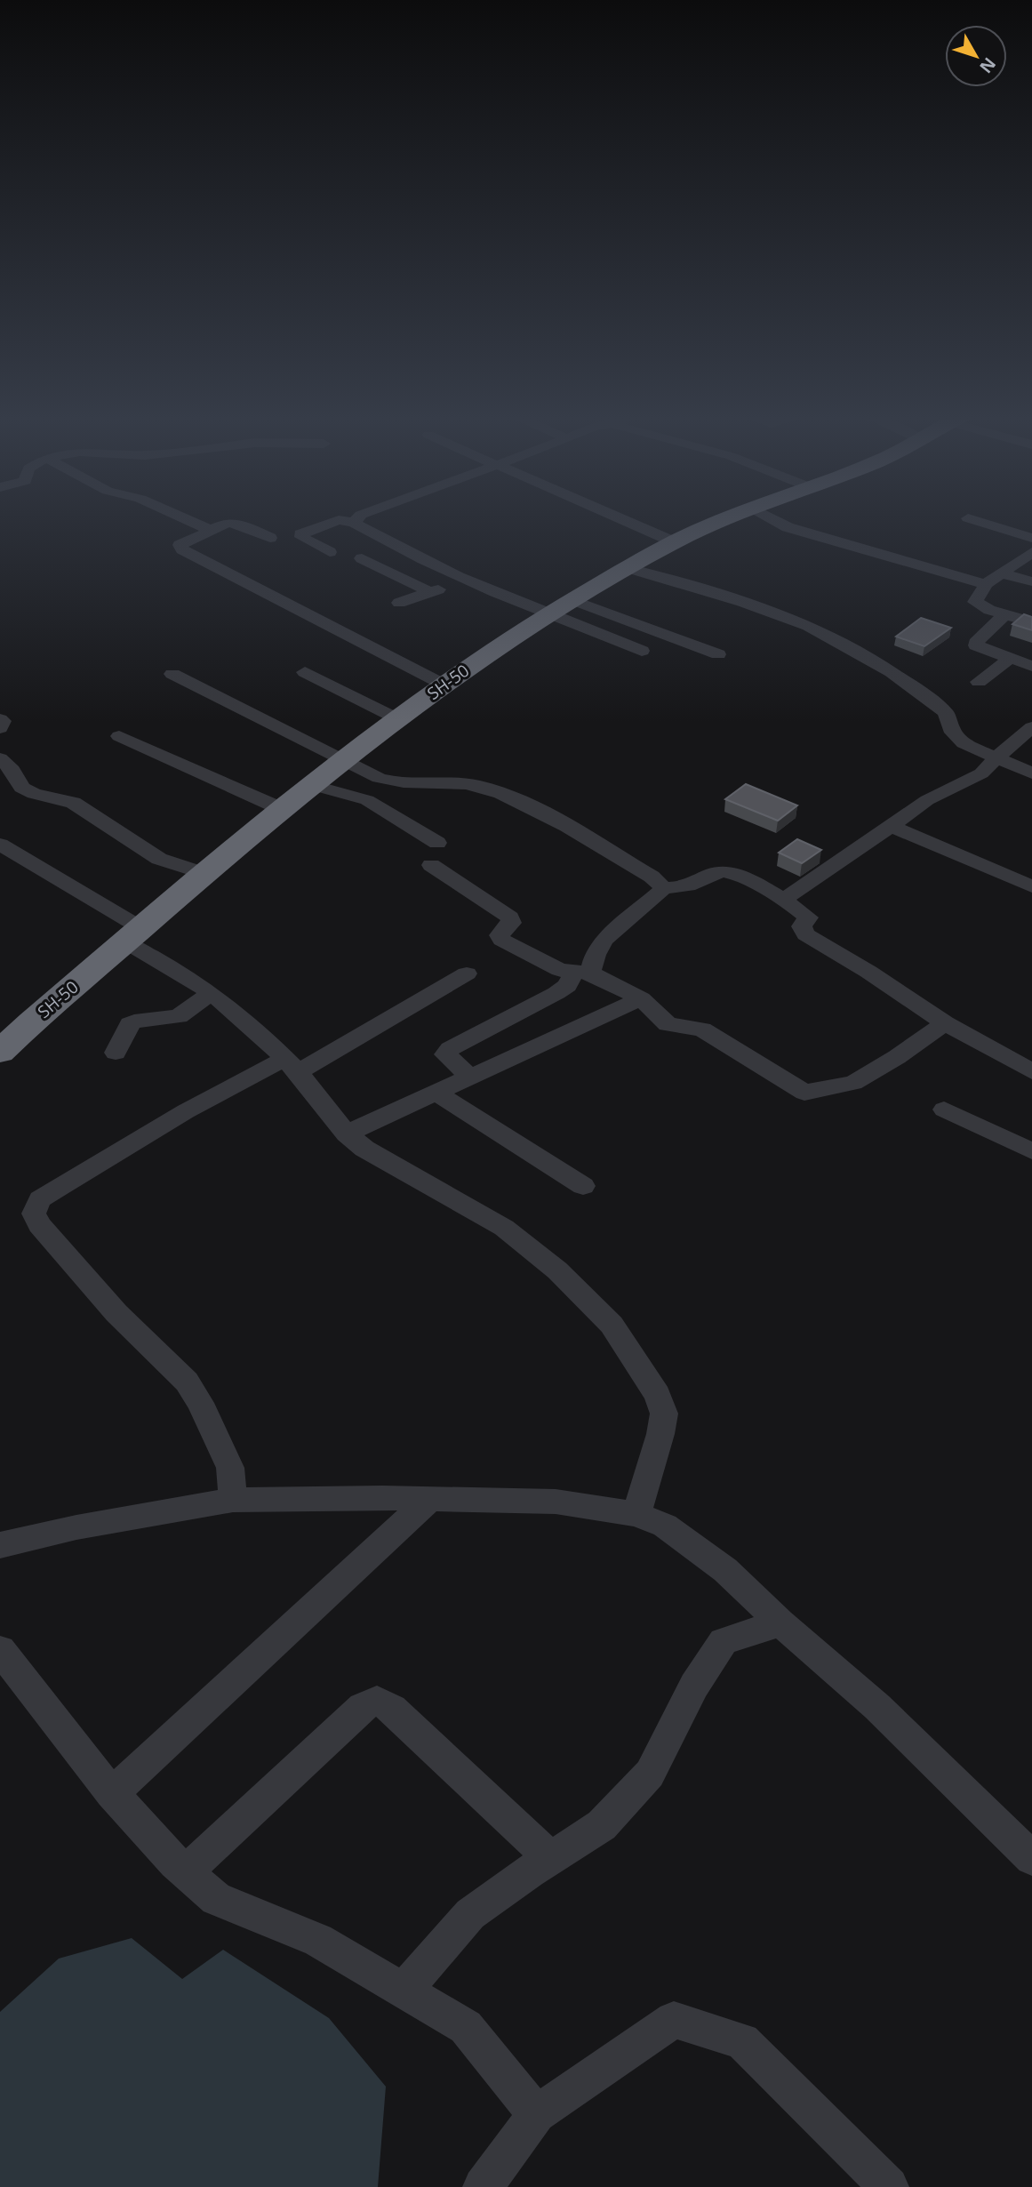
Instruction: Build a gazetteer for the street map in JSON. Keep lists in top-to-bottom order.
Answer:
{
  "streets": {
    "highway": ["SH-50"]
  },
  "north": "bottom right"
}
